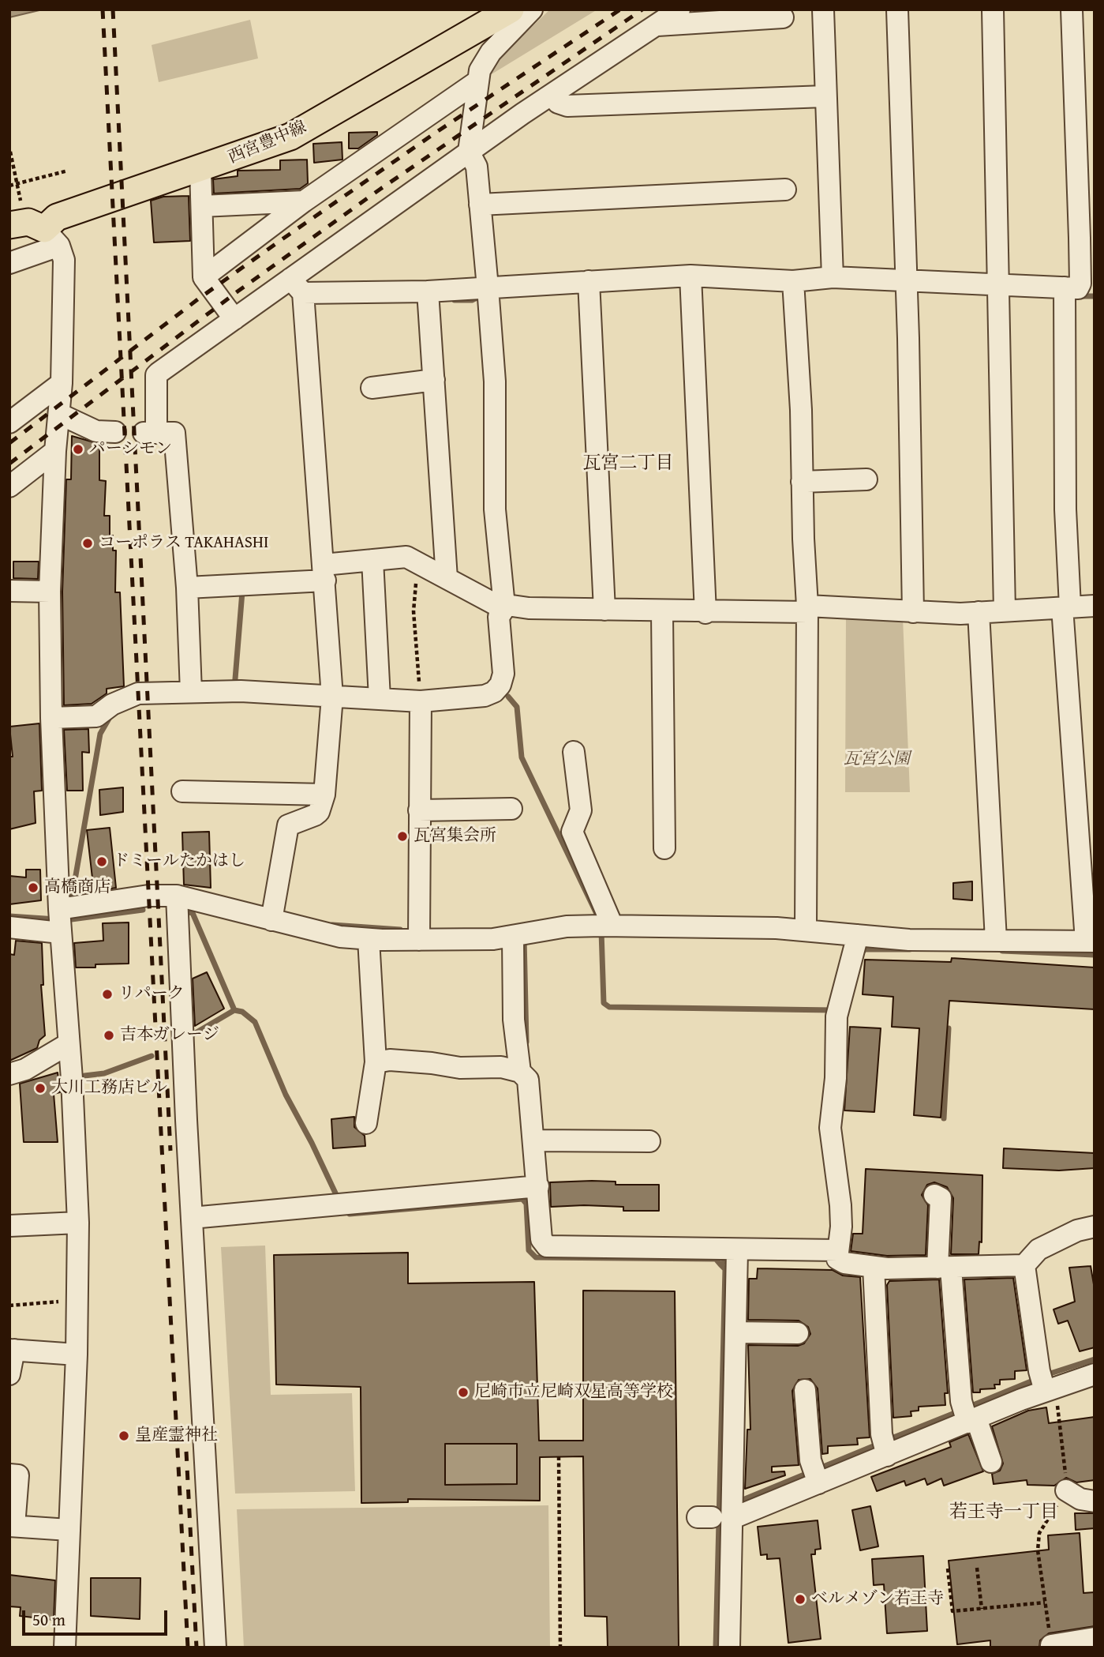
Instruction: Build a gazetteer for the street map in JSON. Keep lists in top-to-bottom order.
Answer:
{
  "streets": {
    "main road": ["西宮豊中線"]
  },
  "districts": ["瓦宮二丁目", "若王寺一丁目"],
  "parks": ["瓦宮公園"],
  "places": [
    "パーシモン",
    "コーポラス TAKAHASHI",
    "瓦宮集会所",
    "ドミールたかはし",
    "高橋商店",
    "リパーク",
    "吉本ガレージ",
    "大川工務店ビル",
    "尼崎市立尼崎双星高等学校",
    "皇産霊神社",
    "ベルメゾン若王寺"
  ],
  "scale_bar": "50 m"
}
